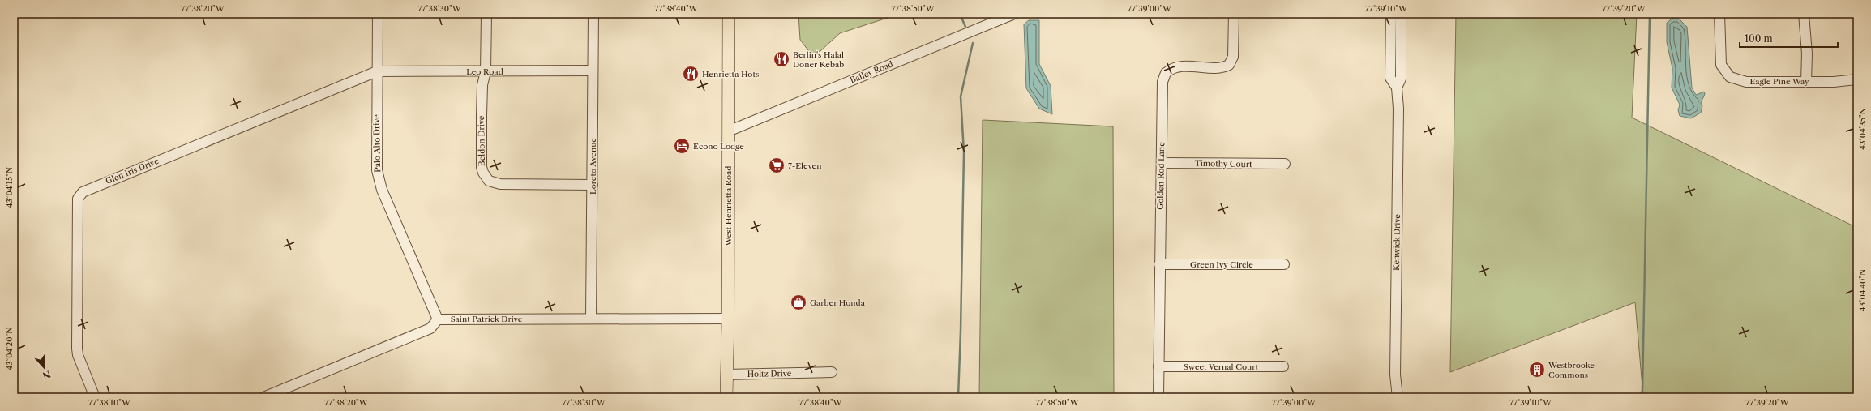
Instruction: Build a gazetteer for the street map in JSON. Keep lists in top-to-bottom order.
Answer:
{
  "streets": {
    "main road": ["West Henrietta Road"],
    "street": [
      "Leo Road",
      "Bailey Road",
      "Eagle Pine Way",
      "Beldon Drive",
      "Palo Alto Drive",
      "Timothy Court",
      "Loreto Avenue",
      "Glen Iris Drive",
      "Golden Rod Lane",
      "Kenwick Drive",
      "Green Ivy Circle",
      "Saint Patrick Drive",
      "Sweet Vernal Court",
      "Holtz Drive"
    ]
  },
  "crossings": [
    ["Leo Road", "Beldon Drive"],
    ["Leo Road", "Palo Alto Drive"],
    ["Leo Road", "Loreto Avenue"],
    ["Leo Road", "Glen Iris Drive"],
    ["Bailey Road", "West Henrietta Road"],
    ["Beldon Drive", "Loreto Avenue"],
    ["Palo Alto Drive", "Glen Iris Drive"],
    ["Palo Alto Drive", "Saint Patrick Drive"],
    ["Timothy Court", "Golden Rod Lane"],
    ["Loreto Avenue", "Saint Patrick Drive"],
    ["Golden Rod Lane", "Green Ivy Circle"],
    ["Golden Rod Lane", "Sweet Vernal Court"],
    ["West Henrietta Road", "Saint Patrick Drive"],
    ["West Henrietta Road", "Holtz Drive"]
  ],
  "places": {
    "restaurant": ["Berlin's Halal Doner Kebab", "Henrietta Hots"],
    "hotel": ["Econo Lodge"],
    "supermarket": ["7-Eleven"],
    "shop": ["Garber Honda"],
    "building": ["Westbrooke Commons"]
  },
  "scale_bar": "100 m",
  "north": "bottom",
  "coordinates": [
    "77°38'20\"W",
    "77°38'30\"W",
    "77°38'40\"W",
    "77°38'50\"W",
    "77°39'00\"W",
    "77°39'10\"W",
    "77°39'20\"W",
    "43°04'35\"N",
    "43°04'15\"N",
    "43°04'40\"N",
    "43°04'20\"N",
    "77°38'10\"W"
  ]
}
